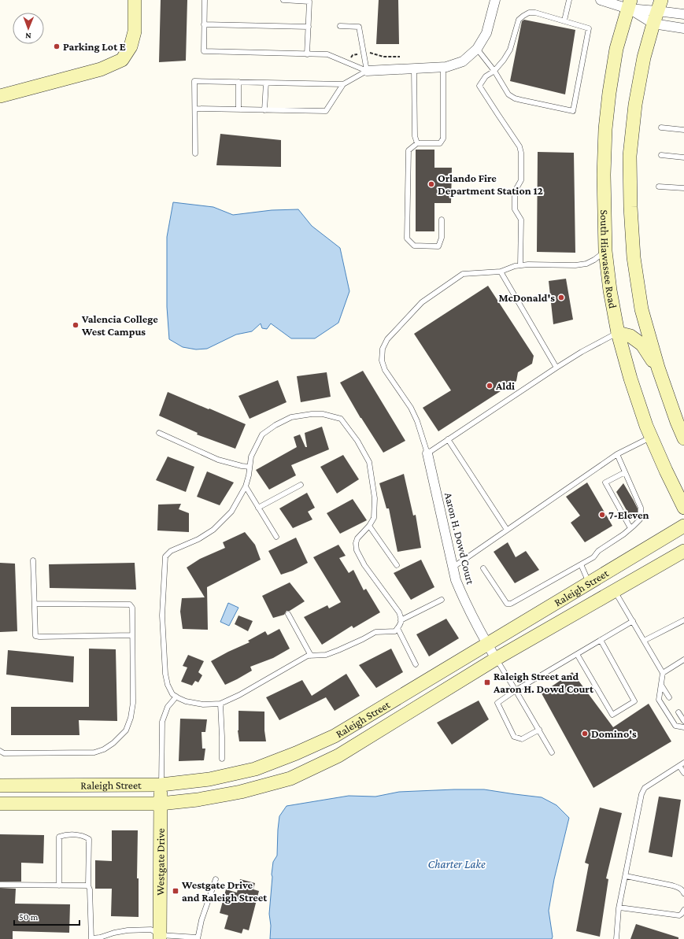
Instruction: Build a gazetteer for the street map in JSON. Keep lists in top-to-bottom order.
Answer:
{
  "streets": {
    "street": [
      "South Hiawassee Road",
      "Aaron H. Dowd Court",
      "Raleigh Street",
      "Westgate Drive"
    ]
  },
  "crossings": [
    ["Aaron H. Dowd Court", "Raleigh Street"],
    ["Raleigh Street", "Westgate Drive"]
  ],
  "water": ["Charter Lake"],
  "places": {
    "other": [
      "Parking Lot E",
      "Orlando Fire Department Station 12",
      "McDonald's",
      "Valencia College West Campus",
      "Aldi",
      "7-Eleven",
      "Domino's"
    ],
    "transit": ["Raleigh Street and Aaron H. Dowd Court", "Westgate Drive and Raleigh Street"]
  },
  "scale_bar": "50 m",
  "north": "bottom"
}
